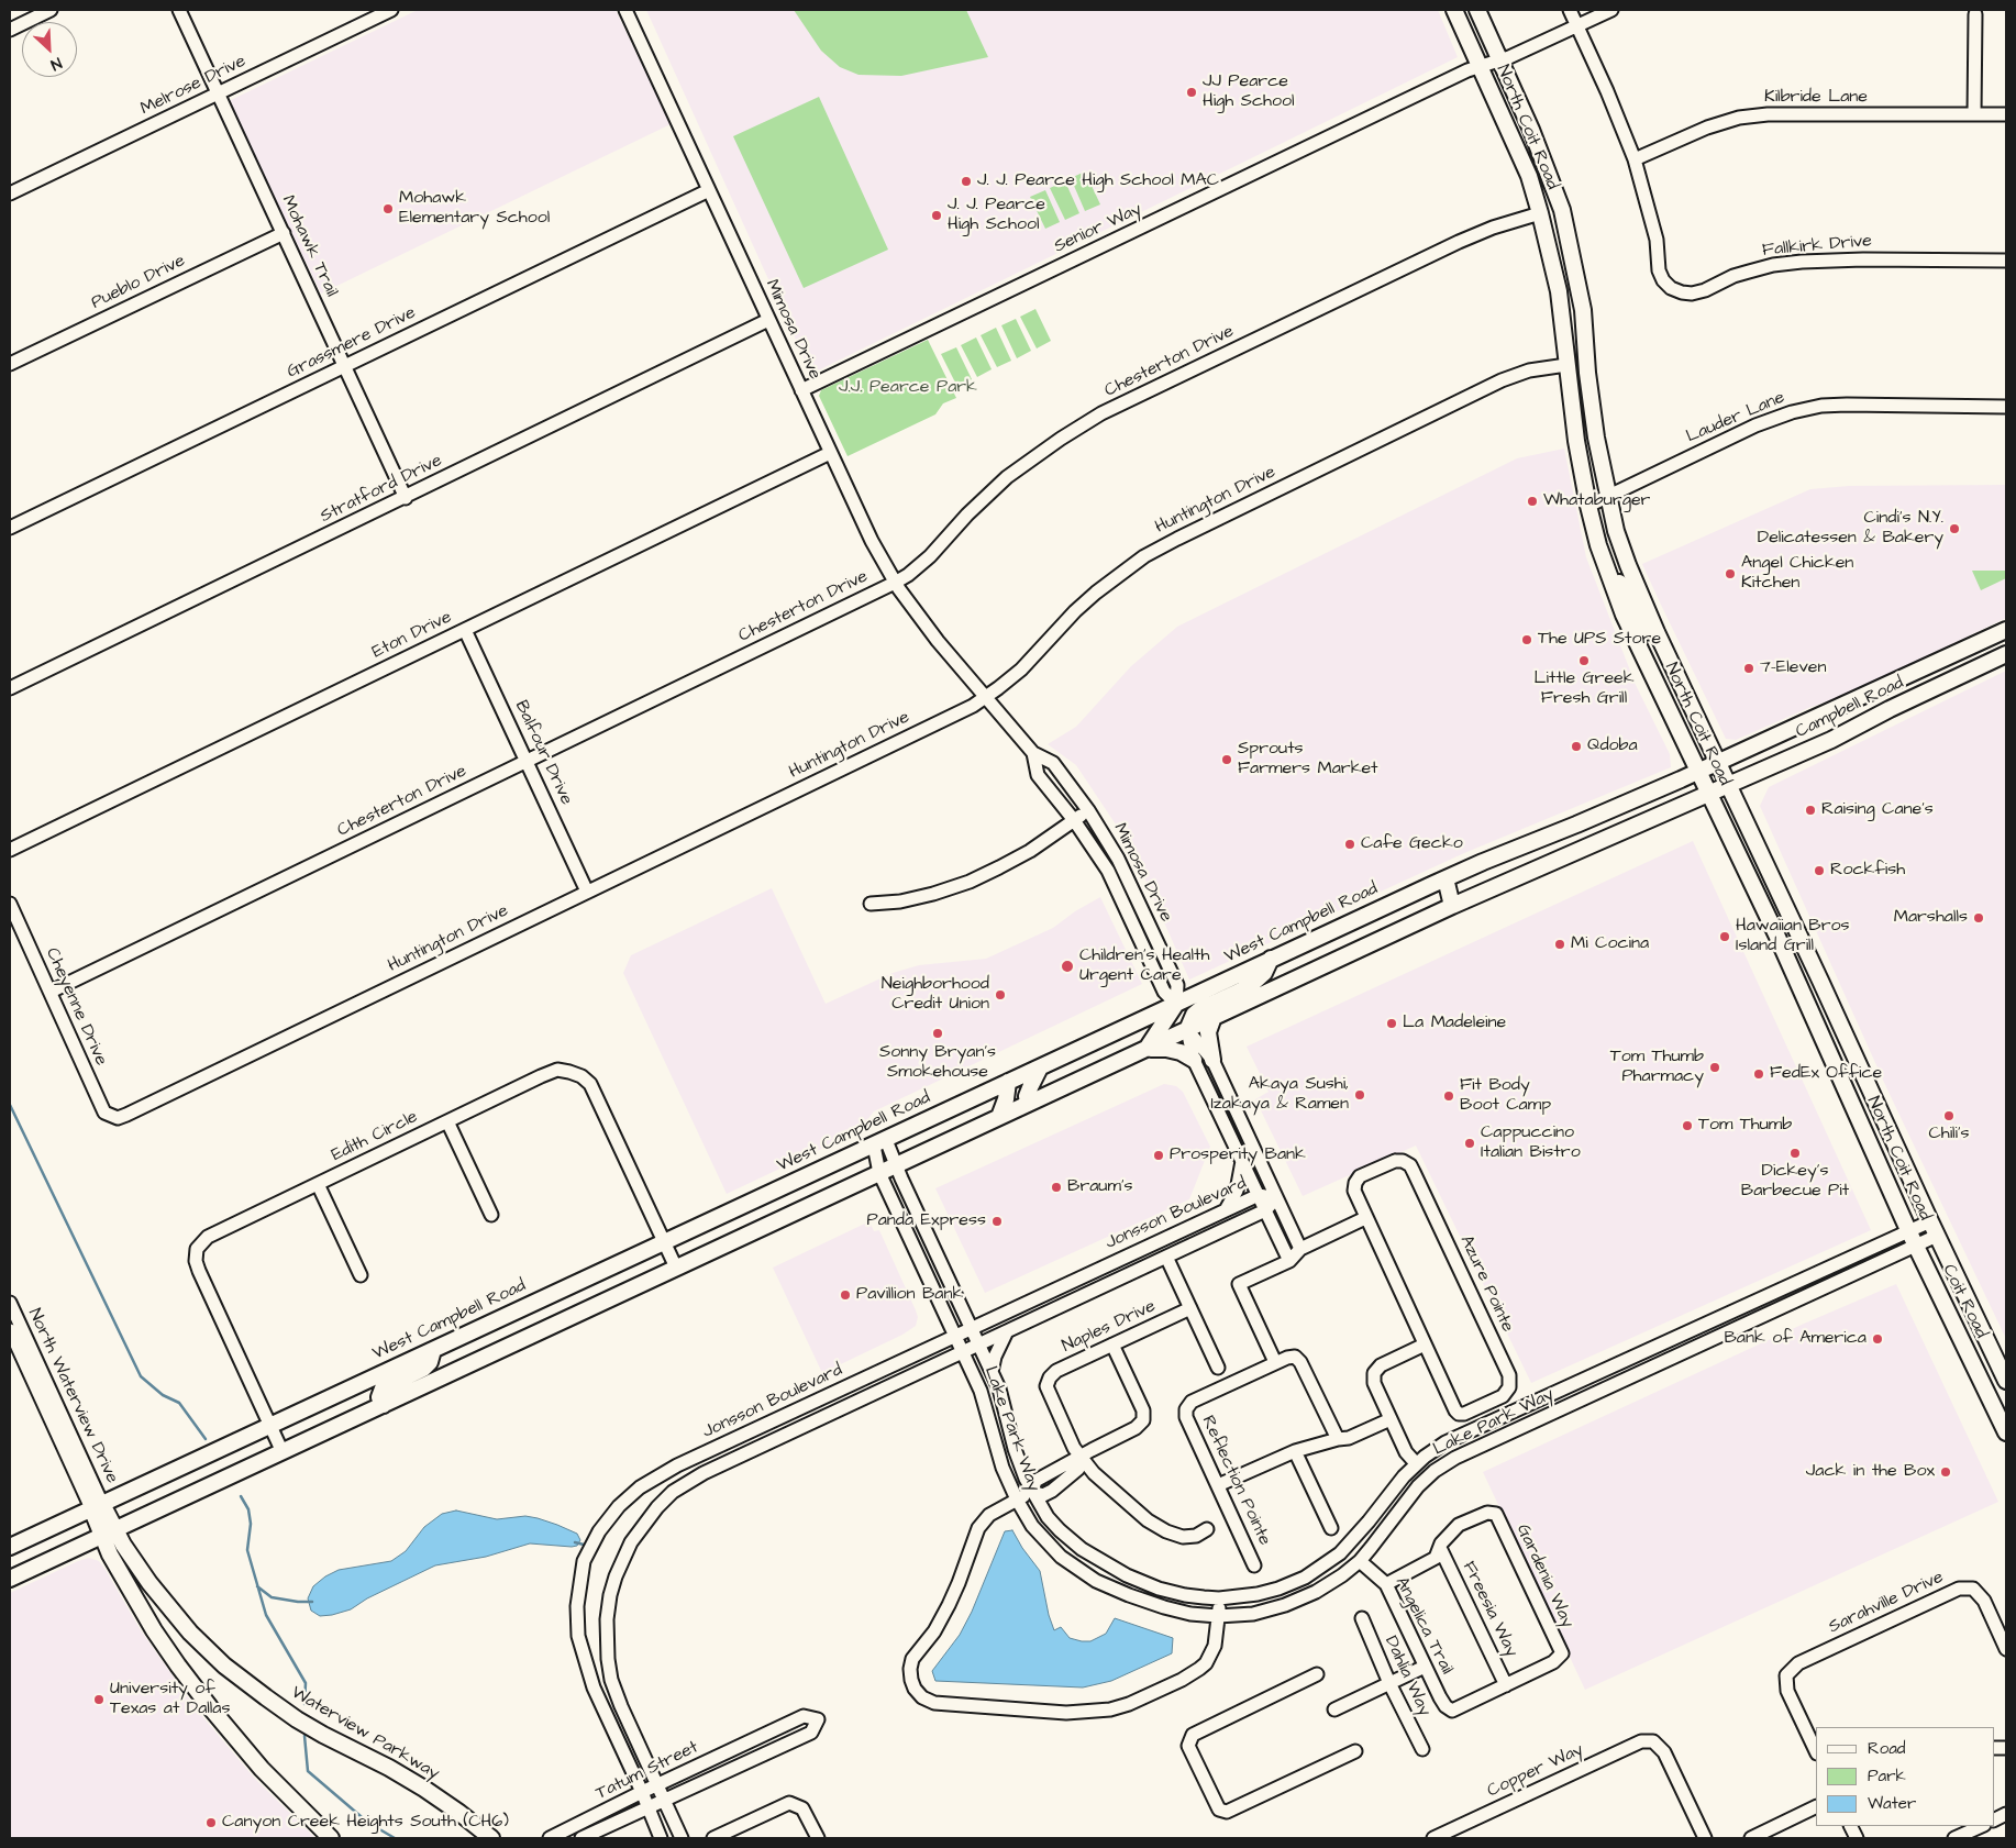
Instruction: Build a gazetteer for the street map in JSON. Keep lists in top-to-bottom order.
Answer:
{
  "streets": {
    "main road": [
      "North Coit Road",
      "Campbell Road",
      "West Campbell Road",
      "Coit Road",
      "Waterview Parkway"
    ],
    "street": [
      "Melrose Drive",
      "Kilbride Lane",
      "Senior Way",
      "Mohawk Trail",
      "Fallkirk Drive",
      "Pueblo Drive",
      "Mimosa Drive",
      "Grassmere Drive",
      "Chesterton Drive",
      "Lauder Lane",
      "Stratford Drive",
      "Huntington Drive",
      "Eton Drive",
      "Balfour Drive",
      "Cheyenne Drive",
      "Edith Circle",
      "Jonsson Boulevard",
      "Azure Pointe",
      "Naples Drive",
      "North Waterview Drive",
      "Lake Park Way",
      "Reflection Pointe",
      "Gardenia Way",
      "Sarahville Drive",
      "Freesia Way",
      "Angelica Trail",
      "Dahlia Way",
      "Tatum Street",
      "Copper Way"
    ]
  },
  "crossings": [
    ["Melrose Drive", "Mohawk Trail"],
    ["Kilbride Lane", "Fallkirk Drive"],
    ["North Coit Road", "Senior Way"],
    ["North Coit Road", "Chesterton Drive"],
    ["North Coit Road", "Lauder Lane"],
    ["North Coit Road", "Huntington Drive"],
    ["North Coit Road", "Campbell Road"],
    ["North Coit Road", "West Campbell Road"],
    ["North Coit Road", "Coit Road"],
    ["North Coit Road", "Lake Park Way"],
    ["Senior Way", "Fallkirk Drive"],
    ["Senior Way", "Mimosa Drive"],
    ["Mohawk Trail", "Pueblo Drive"],
    ["Mohawk Trail", "Grassmere Drive"],
    ["Mohawk Trail", "Stratford Drive"],
    ["Mimosa Drive", "Grassmere Drive"],
    ["Mimosa Drive", "Chesterton Drive"],
    ["Mimosa Drive", "Stratford Drive"],
    ["Mimosa Drive", "Huntington Drive"],
    ["Mimosa Drive", "Eton Drive"],
    ["Mimosa Drive", "West Campbell Road"],
    ["Chesterton Drive", "Balfour Drive"],
    ["Chesterton Drive", "Cheyenne Drive"],
    ["Huntington Drive", "Balfour Drive"],
    ["Huntington Drive", "Cheyenne Drive"],
    ["Eton Drive", "Balfour Drive"],
    ["Campbell Road", "West Campbell Road"],
    ["West Campbell Road", "Edith Circle"],
    ["West Campbell Road", "North Waterview Drive"],
    ["West Campbell Road", "Lake Park Way"],
    ["West Campbell Road", "Waterview Parkway"],
    ["Jonsson Boulevard", "Lake Park Way"],
    ["Jonsson Boulevard", "Tatum Street"],
    ["Coit Road", "Lake Park Way"],
    ["North Waterview Drive", "Waterview Parkway"],
    ["Lake Park Way", "Angelica Trail"],
    ["Gardenia Way", "Freesia Way"],
    ["Gardenia Way", "Angelica Trail"],
    ["Freesia Way", "Angelica Trail"]
  ],
  "parks": ["J.J. Pearce Park"],
  "places": [
    "JJ Pearce High School",
    "J. J. Pearce High School MAC",
    "Mohawk Elementary School",
    "J. J. Pearce High School",
    "Whataburger",
    "Cindi's N.Y. Delicatessen & Bakery",
    "Angel Chicken Kitchen",
    "The UPS Store",
    "Little Greek Fresh Grill",
    "7-Eleven",
    "Qdoba",
    "Sprouts Farmers Market",
    "Raising Cane's",
    "Cafe Gecko",
    "Rockfish",
    "Marshalls",
    "Hawaiian Bros Island Grill",
    "Mi Cocina",
    "Children's Health Urgent Care",
    "Neighborhood Credit Union",
    "La Madeleine",
    "Sonny Bryan's Smokehouse",
    "Tom Thumb Pharmacy",
    "FedEx Office",
    "Akaya Sushi, Izakaya & Ramen",
    "Fit Body Boot Camp",
    "Chili's",
    "Tom Thumb",
    "Cappuccino Italian Bistro",
    "Dickey's Barbecue Pit",
    "Prosperity Bank",
    "Braum's",
    "Panda Express",
    "Pavillion Bank",
    "Bank of America",
    "Jack in the Box",
    "University of Texas at Dallas",
    "Canyon Creek Heights South (CH6)"
  ],
  "legend": ["Road", "Park", "Water"],
  "north": "bottom right"
}
